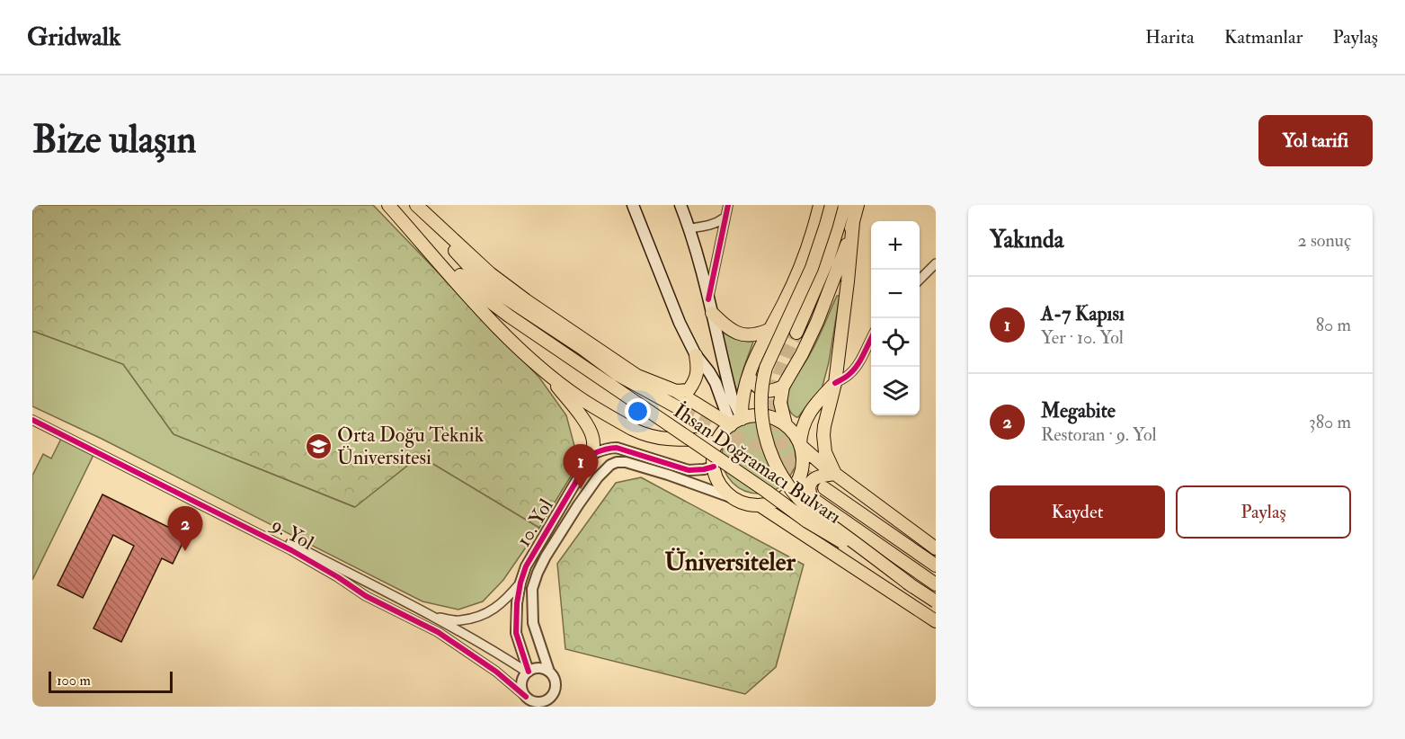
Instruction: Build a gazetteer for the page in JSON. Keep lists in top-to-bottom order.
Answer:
{
  "streets": {
    "main road": ["İhsan Doğramacı Bulvarı"],
    "street": ["10. Yol", "9. Yol"]
  },
  "crossings": [
    ["İhsan Doğramacı Bulvarı", "10. Yol"],
    ["10. Yol", "9. Yol"]
  ],
  "districts": ["Üniversiteler"],
  "places": {
    "school or university": ["Orta Doğu Teknik Üniversitesi"]
  },
  "scale_bar": "100 m",
  "page": {
    "header": "Gridwalk",
    "nav": ["Harita", "Katmanlar", "Paylaş"],
    "buttons": [
      "Yol tarifi",
      ["Kaydet", "Paylaş"]
    ],
    "title": "Bize ulaşın",
    "heading": ["Yakında", "2 sonuç"],
    "map_buttons": ["+", "−"],
    "list": [
      {
        "mark": "1",
        "name": "A-7 Kapısı",
        "note": "Yer · 10. Yol",
        "value": "80 m"
      },
      {
        "mark": "2",
        "name": "Megabite",
        "note": "Restoran · 9. Yol",
        "value": "380 m"
      }
    ],
    "pins": ["1", "2"],
    "scale": "100 m"
  }
}
